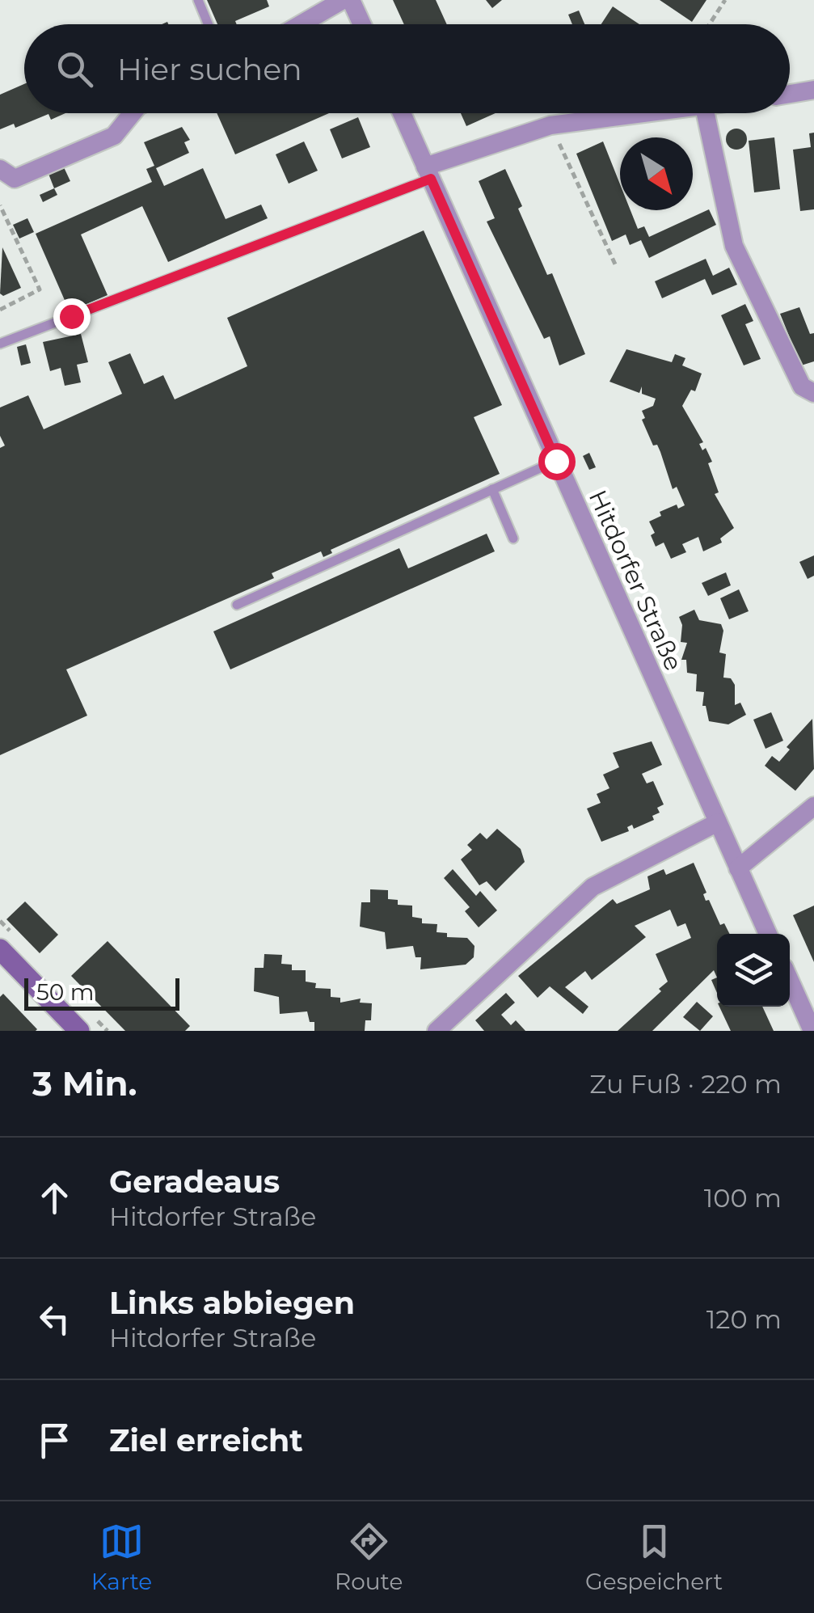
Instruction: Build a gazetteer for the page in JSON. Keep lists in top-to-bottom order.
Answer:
{
  "streets": {
    "street": ["Hitdorfer Straße"]
  },
  "scale_bar": "50 m",
  "north": "bottom right",
  "page": {
    "search": "Hier suchen",
    "scale": "50 m",
    "heading": ["3 Min.", "Zu Fuß · 220 m"],
    "list": [
      ["Geradeaus", "Hitdorfer Straße", "100 m"],
      ["Links abbiegen", "Hitdorfer Straße", "120 m"],
      "Ziel erreicht"
    ],
    "nav": ["Karte", "Route", "Gespeichert"]
  }
}
